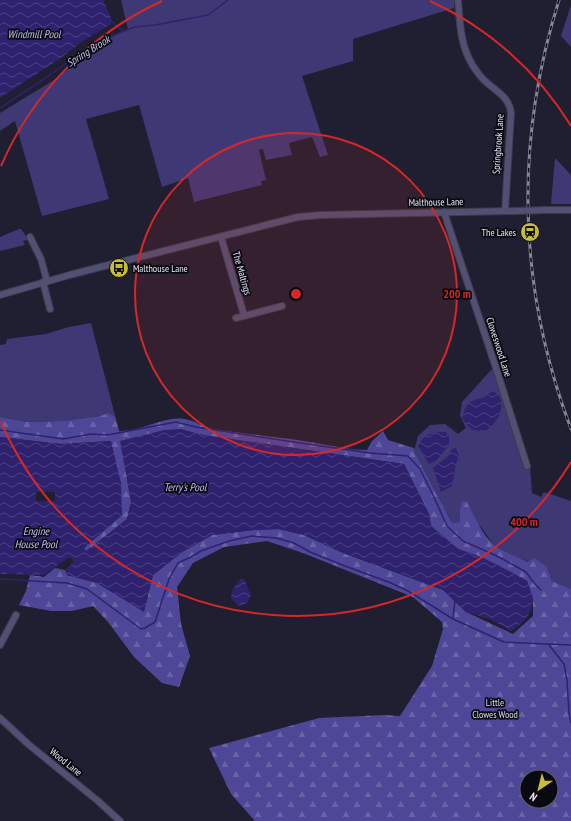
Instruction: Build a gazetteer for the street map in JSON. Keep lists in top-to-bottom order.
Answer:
{
  "streets": {
    "street": [
      "Springbrook Lane",
      "Malthouse Lane",
      "The Maltings",
      "Cloweswood Lane",
      "Wood Lane"
    ]
  },
  "crossings": [
    ["Springbrook Lane", "Malthouse Lane"],
    ["Malthouse Lane", "The Maltings"],
    ["Malthouse Lane", "Cloweswood Lane"]
  ],
  "water": [
    "Windmill Pool",
    "Spring Brook",
    "Terry's Pool",
    "Engine House Pool"
  ],
  "parks": ["Little Clowes Wood"],
  "places": {
    "station": ["The Lakes"],
    "bus stop": ["Malthouse Lane"]
  },
  "north": "bottom left",
  "rings": ["200 m", "400 m"]
}
